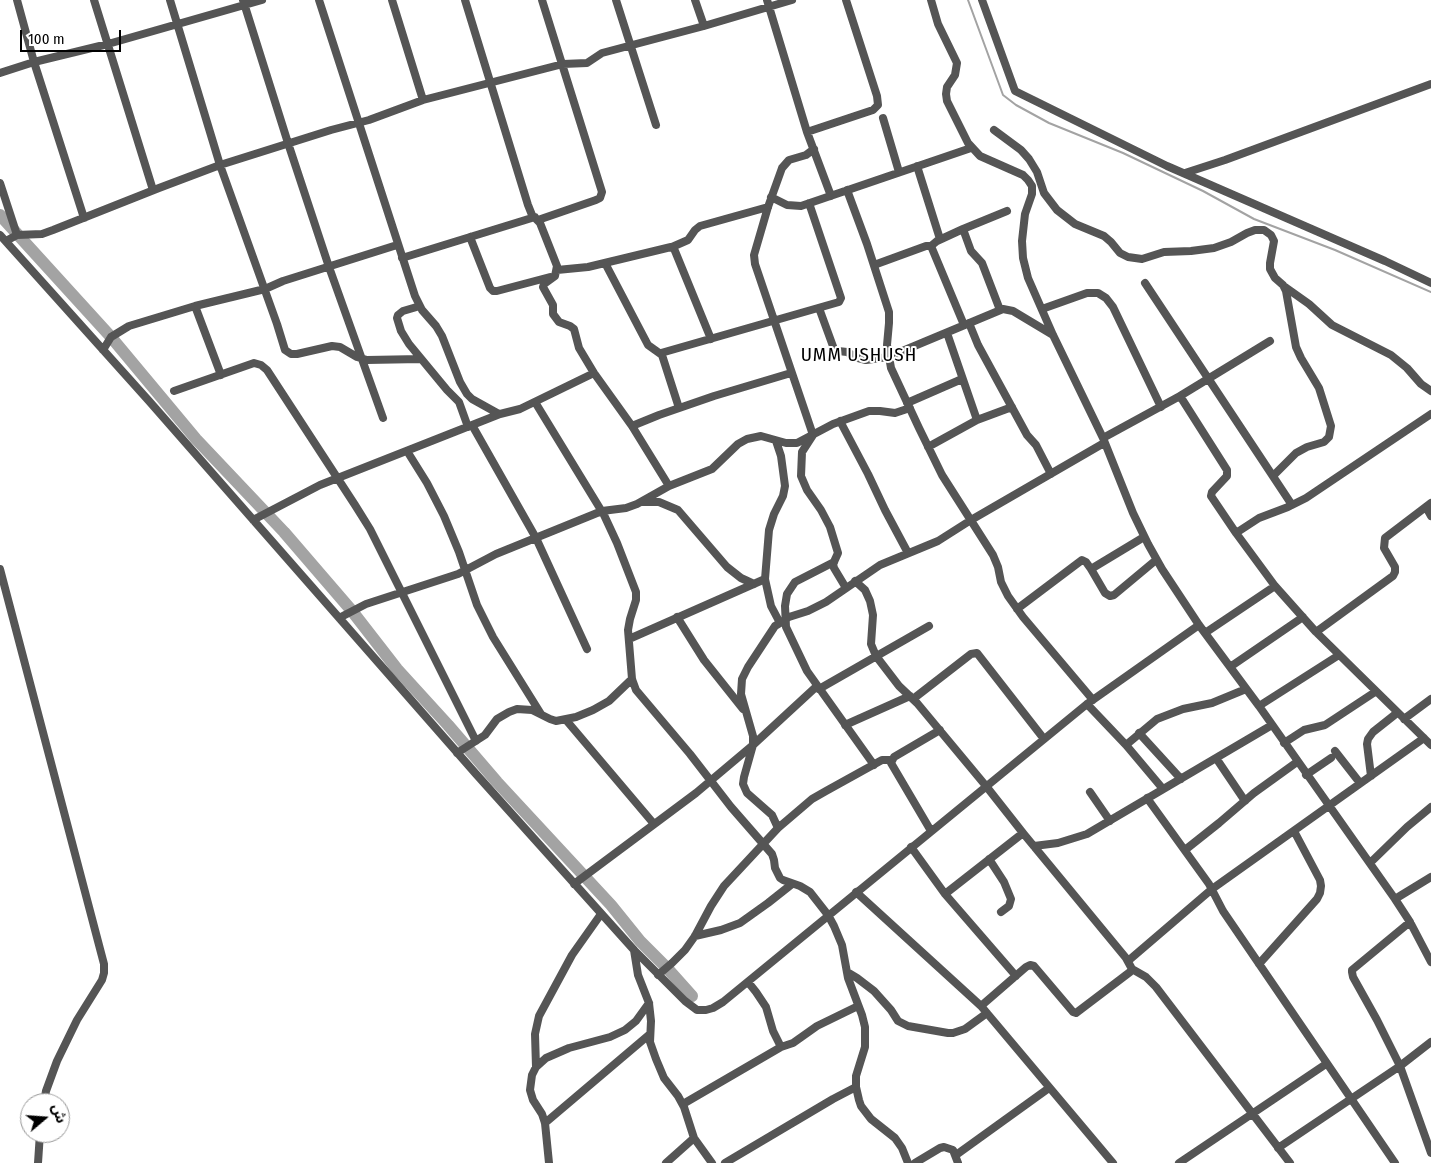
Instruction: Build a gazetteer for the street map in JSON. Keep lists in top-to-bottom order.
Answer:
{
  "districts": ["UMM USHUSH"],
  "scale_bar": "100 m",
  "north": "right"
}
